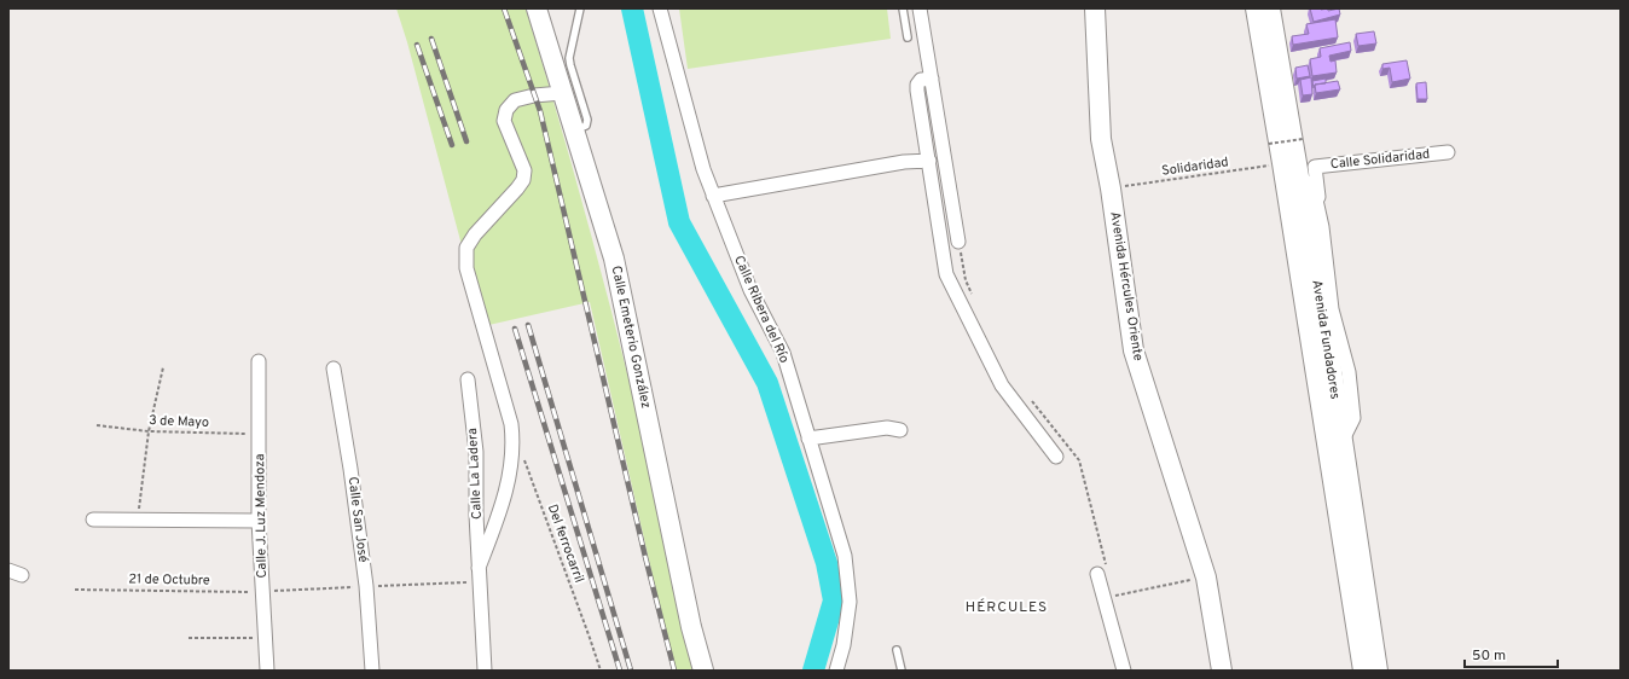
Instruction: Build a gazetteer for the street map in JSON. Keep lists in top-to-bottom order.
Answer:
{
  "streets": {
    "street": [
      "Calle Solidaridad",
      "Avenida Hércules Oriente",
      "Calle Ribera del Río",
      "Calle Emeterio González",
      "Avenida Fundadores",
      "Calle La Ladera",
      "Calle J. Luz Mendoza",
      "Calle San José"
    ],
    "path": [
      "Solidaridad",
      "3 de Mayo",
      "Del ferrocarril",
      "21 de Octubre"
    ]
  },
  "crossings": [
    ["Solidaridad", "Avenida Hércules Oriente"],
    ["Solidaridad", "Avenida Fundadores"],
    ["Calle Emeterio González", "Calle La Ladera"],
    ["3 de Mayo", "Calle J. Luz Mendoza"],
    ["Calle J. Luz Mendoza", "21 de Octubre"]
  ],
  "districts": ["HÉRCULES"],
  "scale_bar": "50 m"
}
